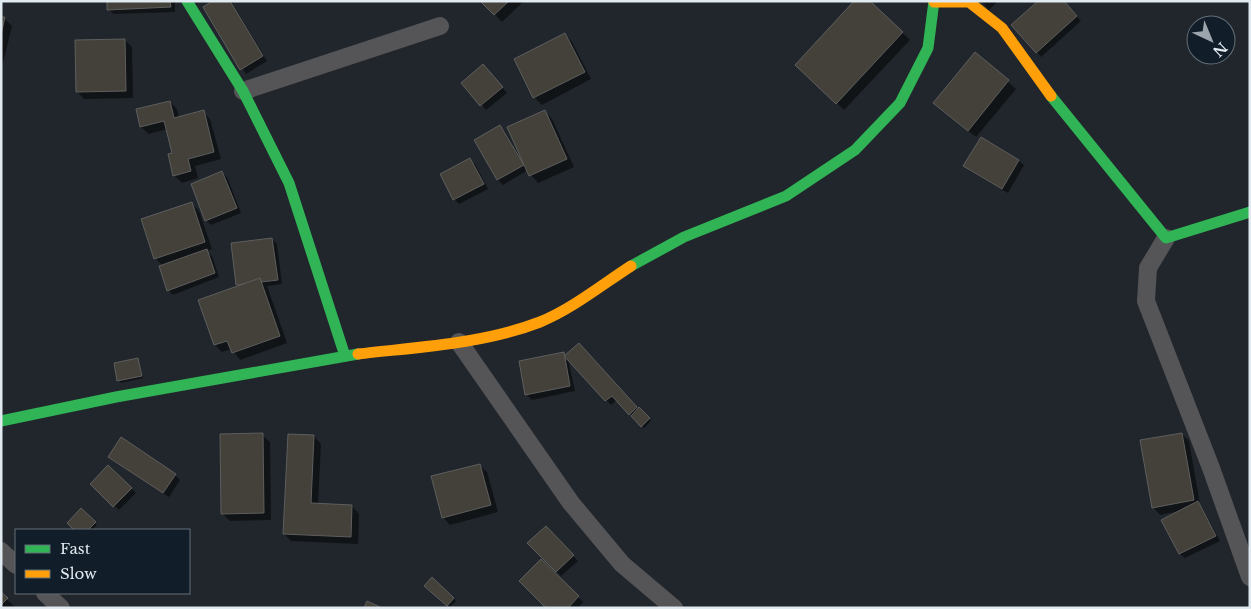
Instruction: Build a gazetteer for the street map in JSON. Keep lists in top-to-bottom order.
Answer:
{
  "legend": ["Fast", "Slow"],
  "north": "bottom right"
}
